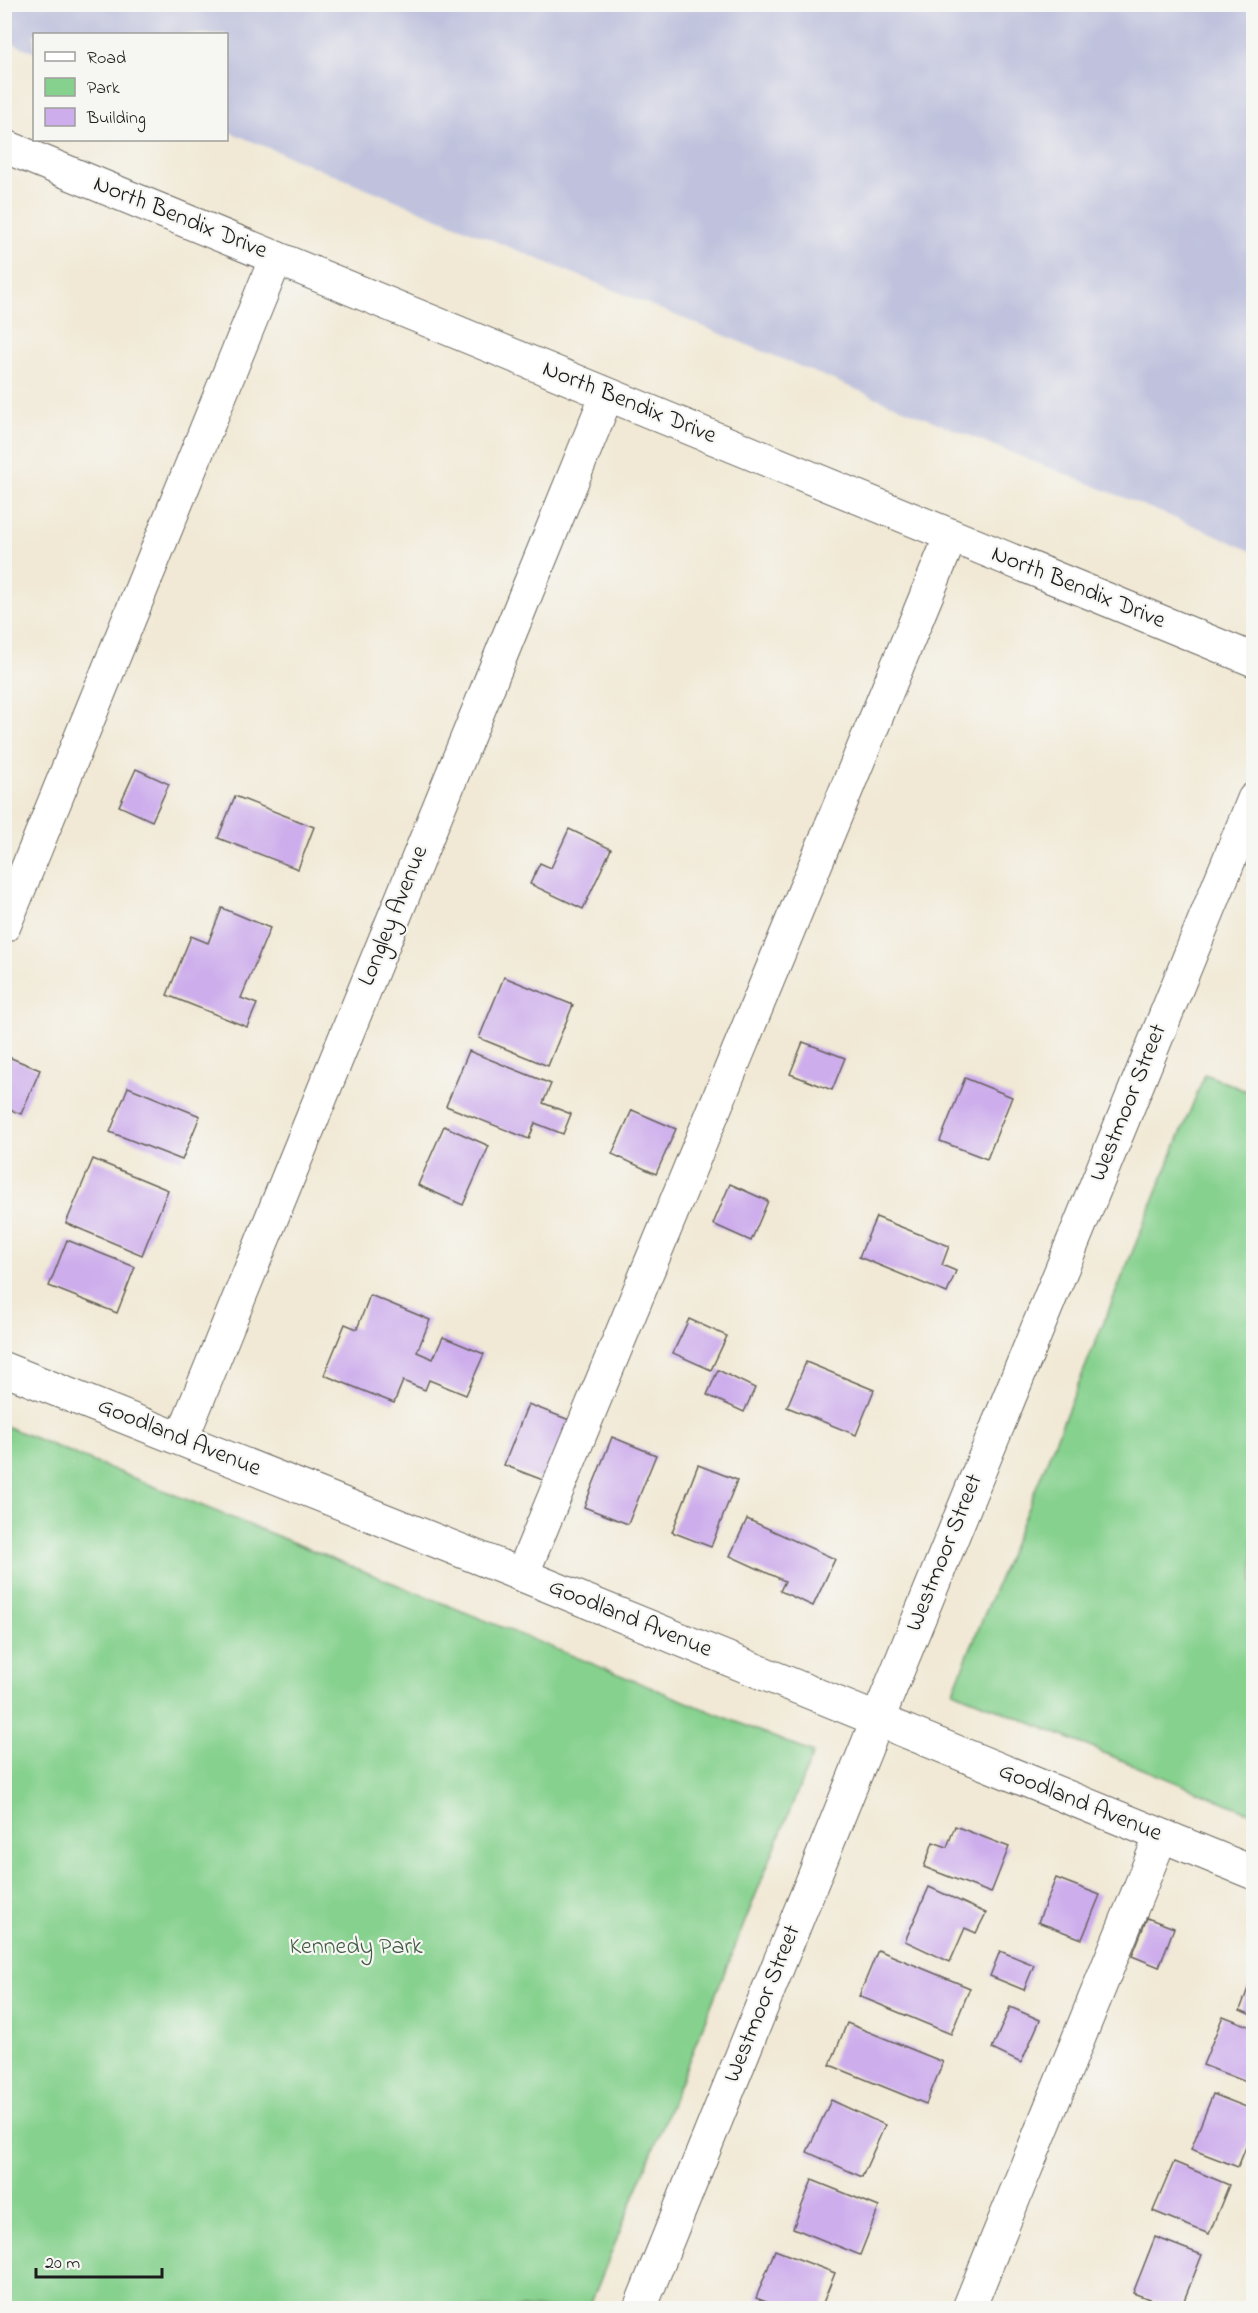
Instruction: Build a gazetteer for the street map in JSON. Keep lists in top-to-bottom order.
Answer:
{
  "streets": {
    "street": [
      "North Bendix Drive",
      "Longley Avenue",
      "Westmoor Street",
      "Goodland Avenue"
    ]
  },
  "crossings": [
    ["North Bendix Drive", "Longley Avenue"],
    ["Longley Avenue", "Goodland Avenue"],
    ["Westmoor Street", "Goodland Avenue"]
  ],
  "parks": ["Kennedy Park"],
  "legend": ["Road", "Park", "Building"],
  "scale_bar": "20 m"
}
